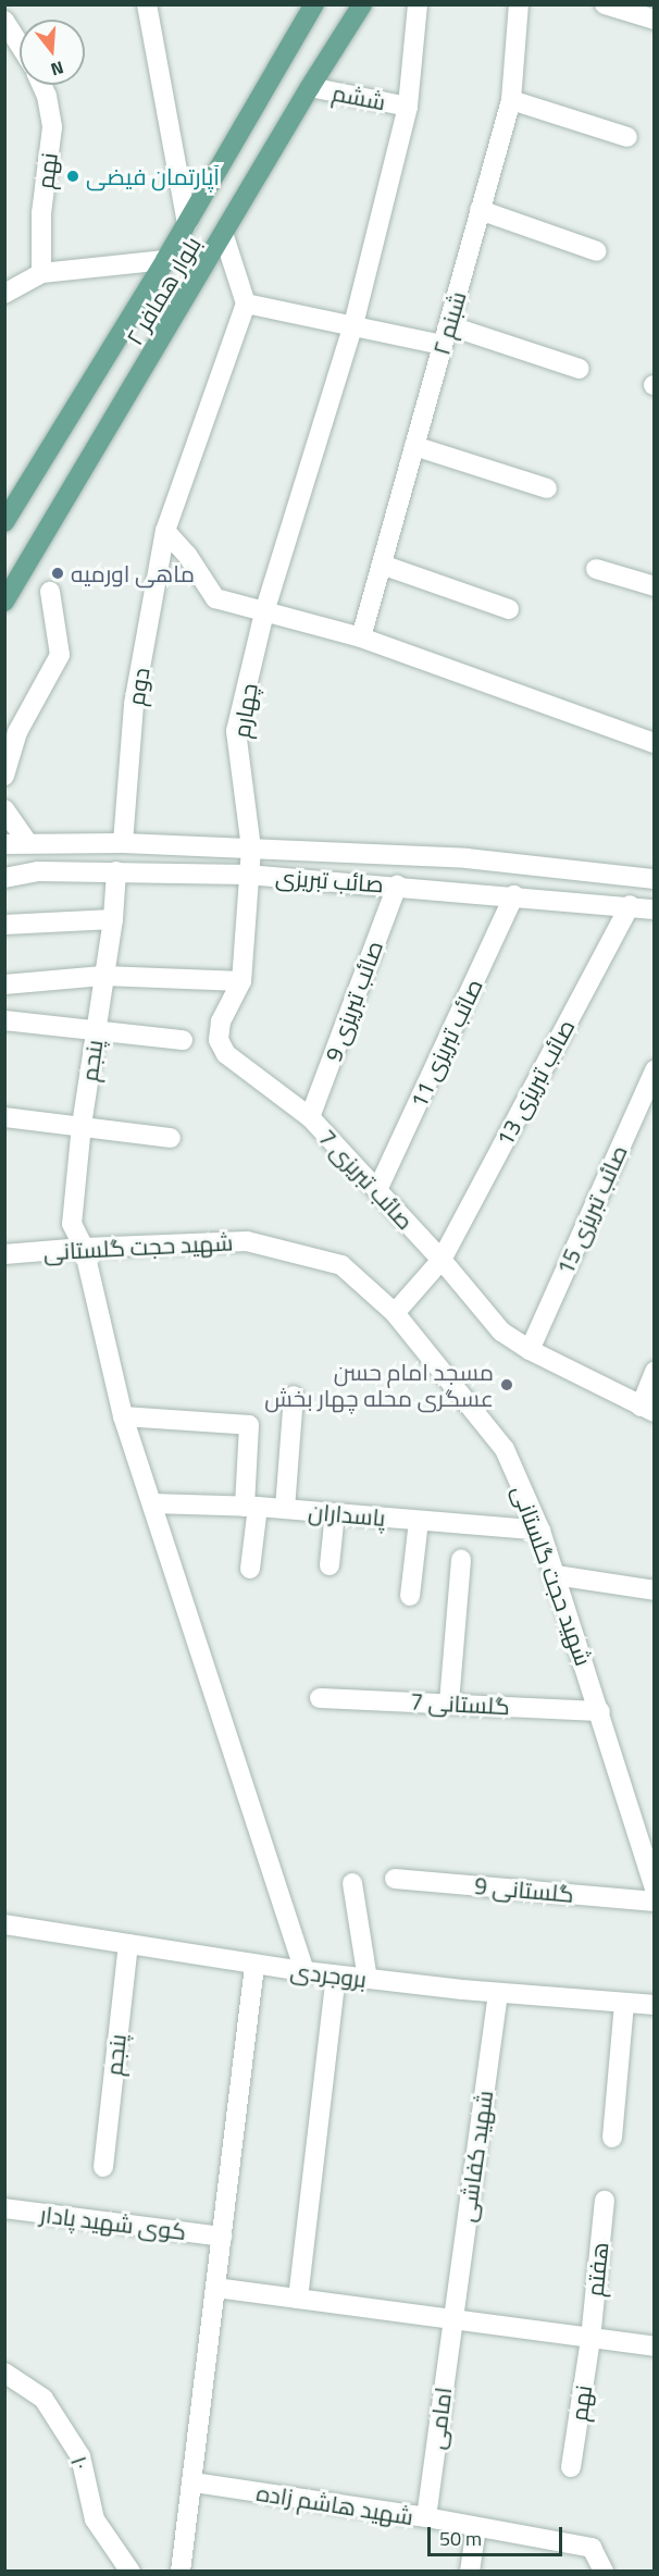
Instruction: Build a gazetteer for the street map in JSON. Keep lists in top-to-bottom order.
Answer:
{
  "streets": {
    "main road": ["بلوار همافر ۲"],
    "street": [
      "ششم",
      "نهم",
      "شبنم ۲",
      "دوم",
      "چهارم",
      "صائب تبریزی",
      "صائب تبریزی 9",
      "صائب تبریزی 11",
      "پنجم",
      "صائب تبریزی 13",
      "صائب تبریزی 7",
      "صائب تبریزی 15",
      "شهید حجت گلستانی",
      "پاسداران",
      "گلستانی 7",
      "گلستانی 9",
      "بروجردی",
      "شهید کفاشی",
      "کوی شهید پادار",
      "هفتم",
      "امامی",
      "۱۰",
      "شهید هاشم زاده"
    ]
  },
  "crossings": [
    ["ششم", "بلوار همافر ۲"],
    ["ششم", "چهارم"],
    ["نهم", "هفتم"],
    ["دوم", "صائب تبریزی"],
    ["چهارم", "صائب تبریزی"],
    ["چهارم", "صائب تبریزی 7"],
    ["صائب تبریزی", "صائب تبریزی 9"],
    ["صائب تبریزی", "صائب تبریزی 11"],
    ["صائب تبریزی", "پنجم"],
    ["صائب تبریزی", "صائب تبریزی 13"],
    ["صائب تبریزی", "صائب تبریزی 7"],
    ["صائب تبریزی 9", "صائب تبریزی 7"],
    ["صائب تبریزی 11", "صائب تبریزی 7"],
    ["پنجم", "شهید حجت گلستانی"],
    ["پنجم", "پاسداران"],
    ["پنجم", "بروجردی"],
    ["صائب تبریزی 13", "صائب تبریزی 7"],
    ["صائب تبریزی 7", "صائب تبریزی 15"],
    ["شهید حجت گلستانی", "پاسداران"],
    ["شهید حجت گلستانی", "گلستانی 7"],
    ["بروجردی", "شهید کفاشی"],
    ["شهید کفاشی", "امامی"],
    ["امامی", "شهید هاشم زاده"]
  ],
  "places": ["آپارتمان فیضی", "ماهی اورمیه", "مسجد امام حسن عسگری محله چهار بخش"],
  "scale_bar": "50 m",
  "north": "bottom"
}
